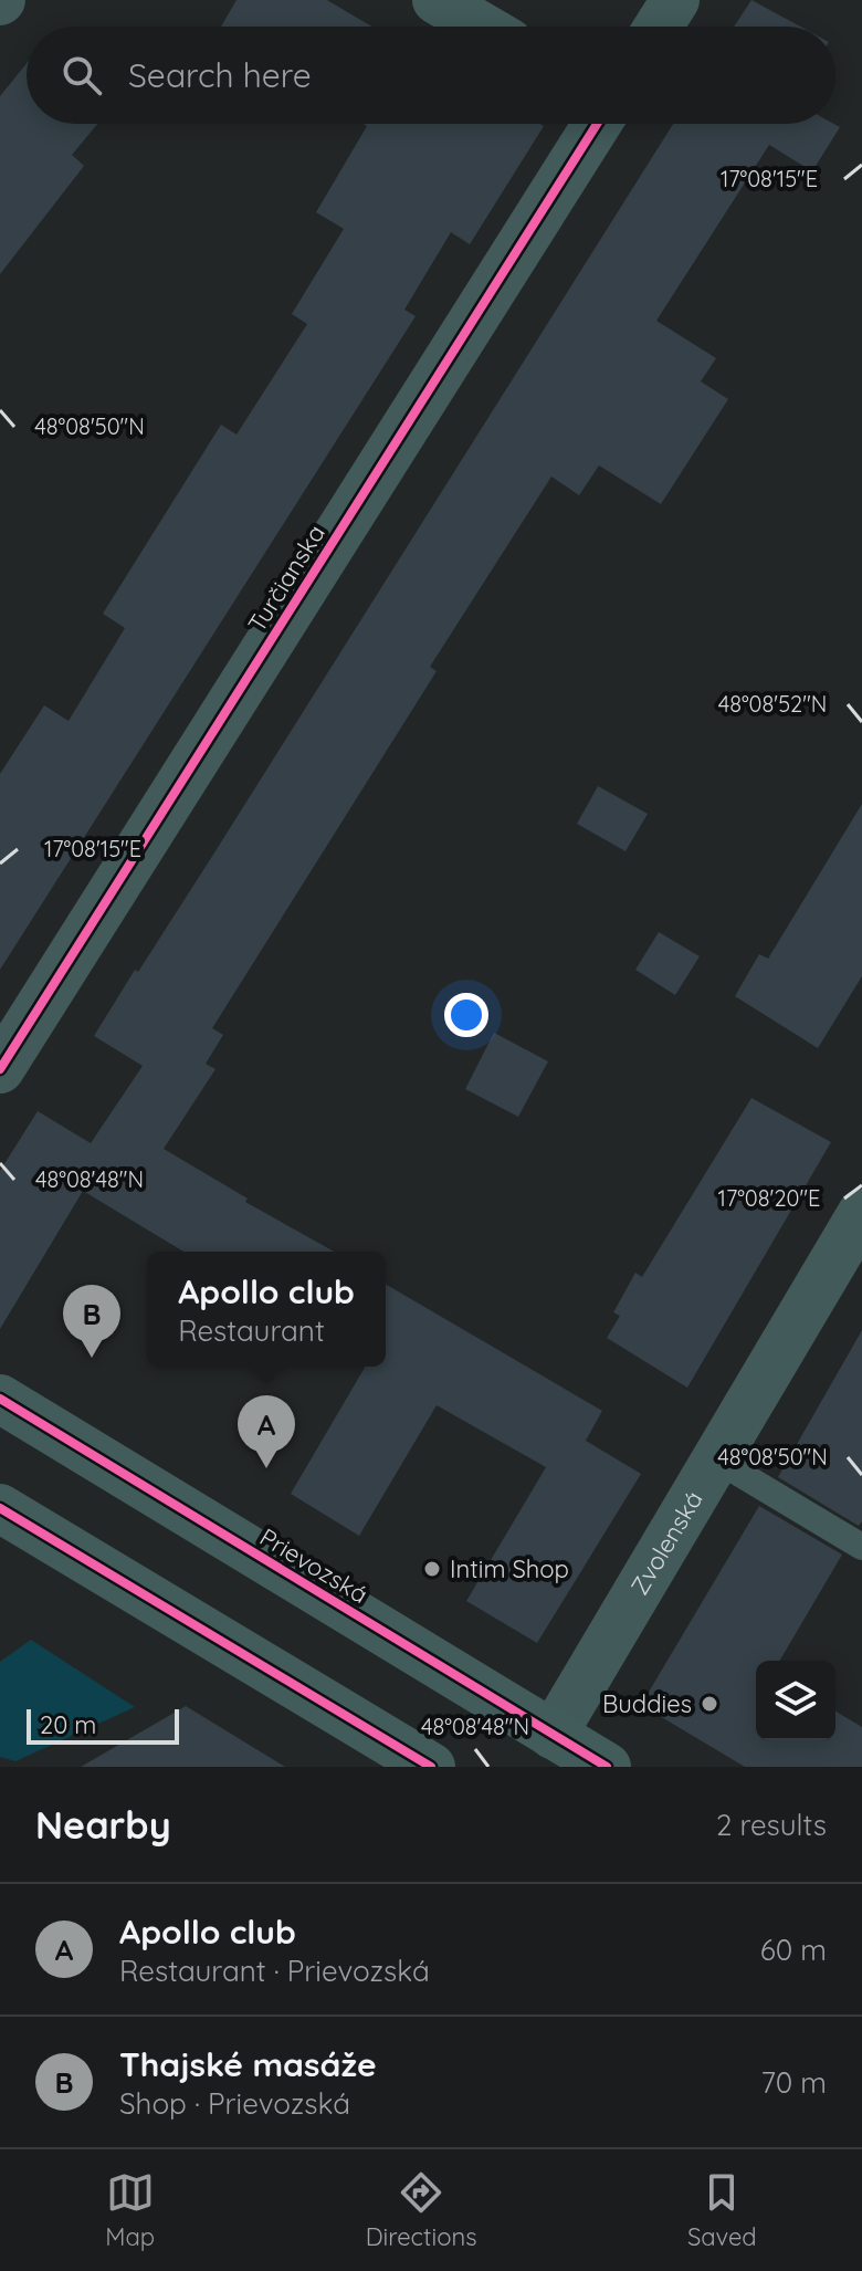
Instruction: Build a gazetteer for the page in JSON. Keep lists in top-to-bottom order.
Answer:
{
  "streets": {
    "main road": ["Prievozská"],
    "street": ["Turčianska", "Zvolenská"]
  },
  "crossings": [
    ["Zvolenská", "Prievozská"]
  ],
  "places": ["Intim Shop", "Buddies"],
  "scale_bar": "20 m",
  "page": {
    "search": "Search here",
    "popup": ["Apollo club", "Restaurant"],
    "pins": ["B", "A"],
    "scale": "20 m",
    "heading": ["Nearby", "2 results"],
    "list": [
      {
        "mark": "A",
        "name": "Apollo club",
        "note": "Restaurant · Prievozská",
        "value": "60 m"
      },
      {
        "mark": "B",
        "name": "Thajské masáže",
        "note": "Shop · Prievozská",
        "value": "70 m"
      }
    ],
    "nav": ["Map", "Directions", "Saved"]
  },
  "coordinates": [
    "17°08'15\"E",
    "48°08'50\"N",
    "48°08'52\"N",
    "48°08'48\"N",
    "17°08'20\"E"
  ]
}
